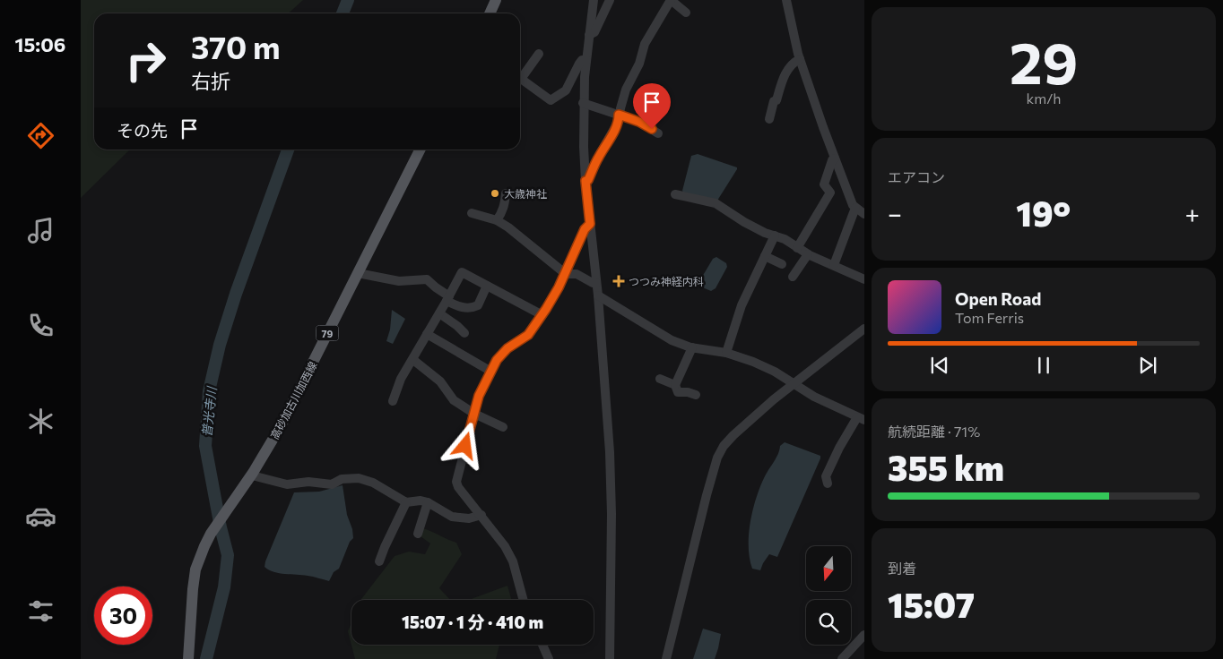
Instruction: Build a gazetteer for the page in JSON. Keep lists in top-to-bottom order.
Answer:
{
  "streets": {
    "main road": ["79", "高砂加古川加西線"]
  },
  "water": ["普光寺川"],
  "places": {
    "other": ["大歳神社"],
    "health": ["つつみ神経内科"]
  },
  "north": "bottom",
  "page": {
    "tabs": "15:06",
    "tile": [
      ["29", "km/h"],
      "エアコン",
      ["航続距離 · 71%", "355 km"],
      ["到着", "15:07"]
    ],
    "turn": ["370 m", "右折"],
    "then": "その先",
    "heat": ["−", "19°", "+"],
    "song": ["Open Road", "Tom Ferris"],
    "limit": "30",
    "trip": "15:07 · 1 分 · 410 m"
  }
}
